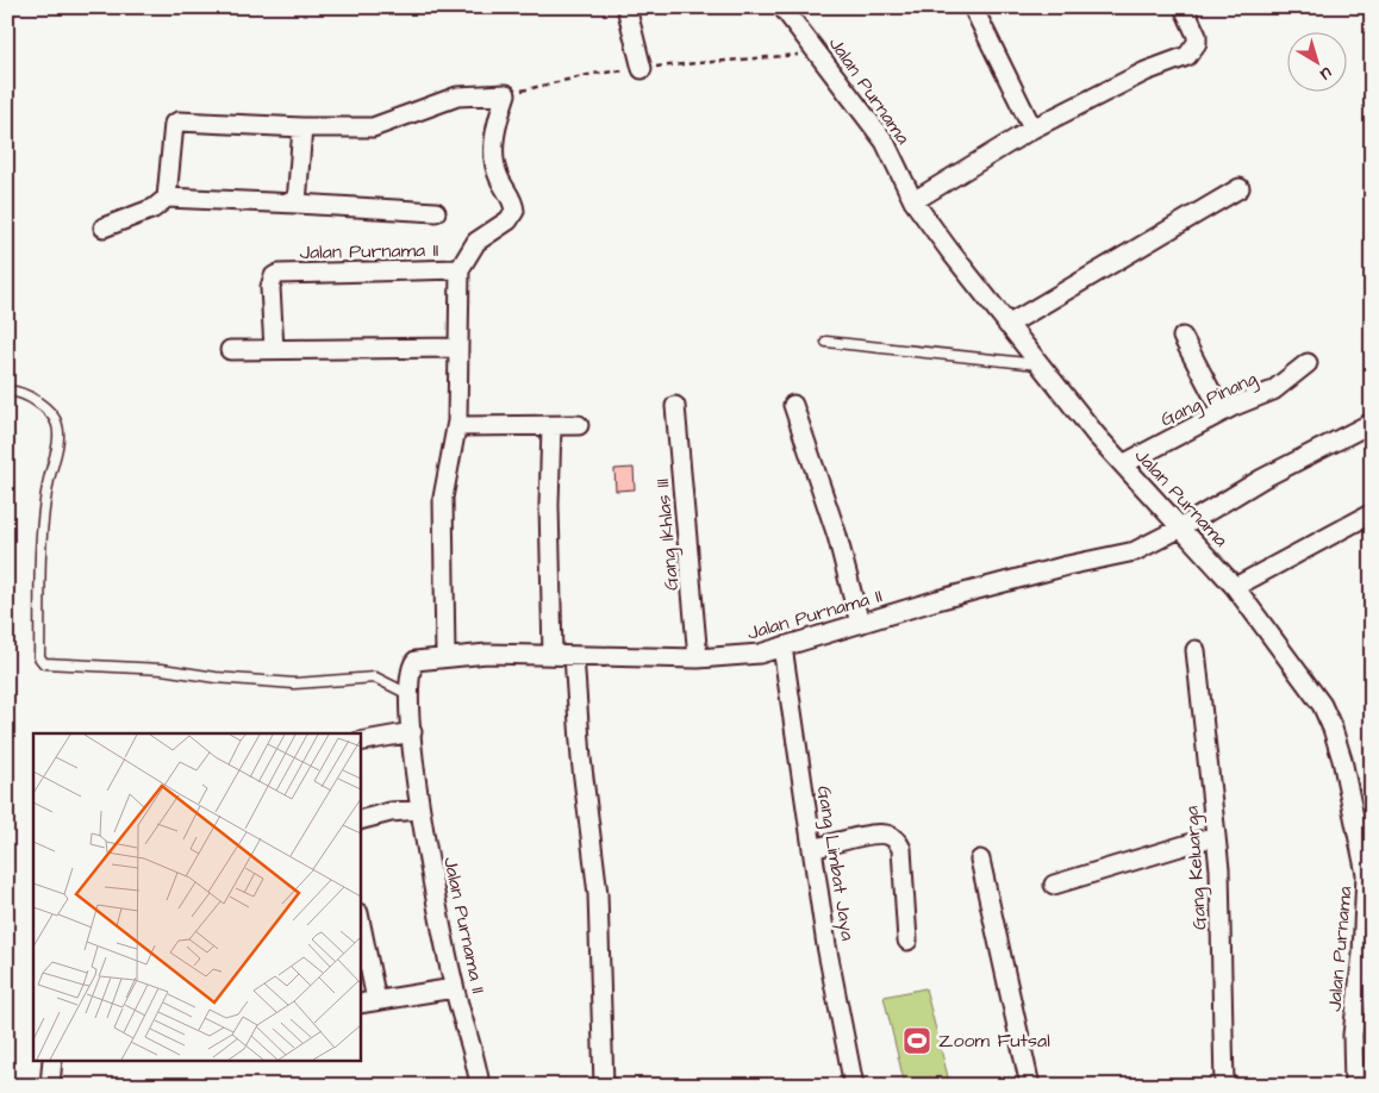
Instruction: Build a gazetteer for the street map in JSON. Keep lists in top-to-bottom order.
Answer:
{
  "streets": {
    "street": [
      "Jalan Purnama",
      "Jalan Purnama II",
      "Gang Pinang",
      "Gang Ikhlas III",
      "Gang Limbat Jaya",
      "Gang Keluarga"
    ]
  },
  "crossings": [
    ["Jalan Purnama", "Jalan Purnama II"],
    ["Jalan Purnama", "Gang Pinang"],
    ["Jalan Purnama II", "Gang Ikhlas III"],
    ["Jalan Purnama II", "Gang Limbat Jaya"]
  ],
  "places": {
    "sports": ["Zoom Futsal"]
  },
  "north": "bottom right"
}
